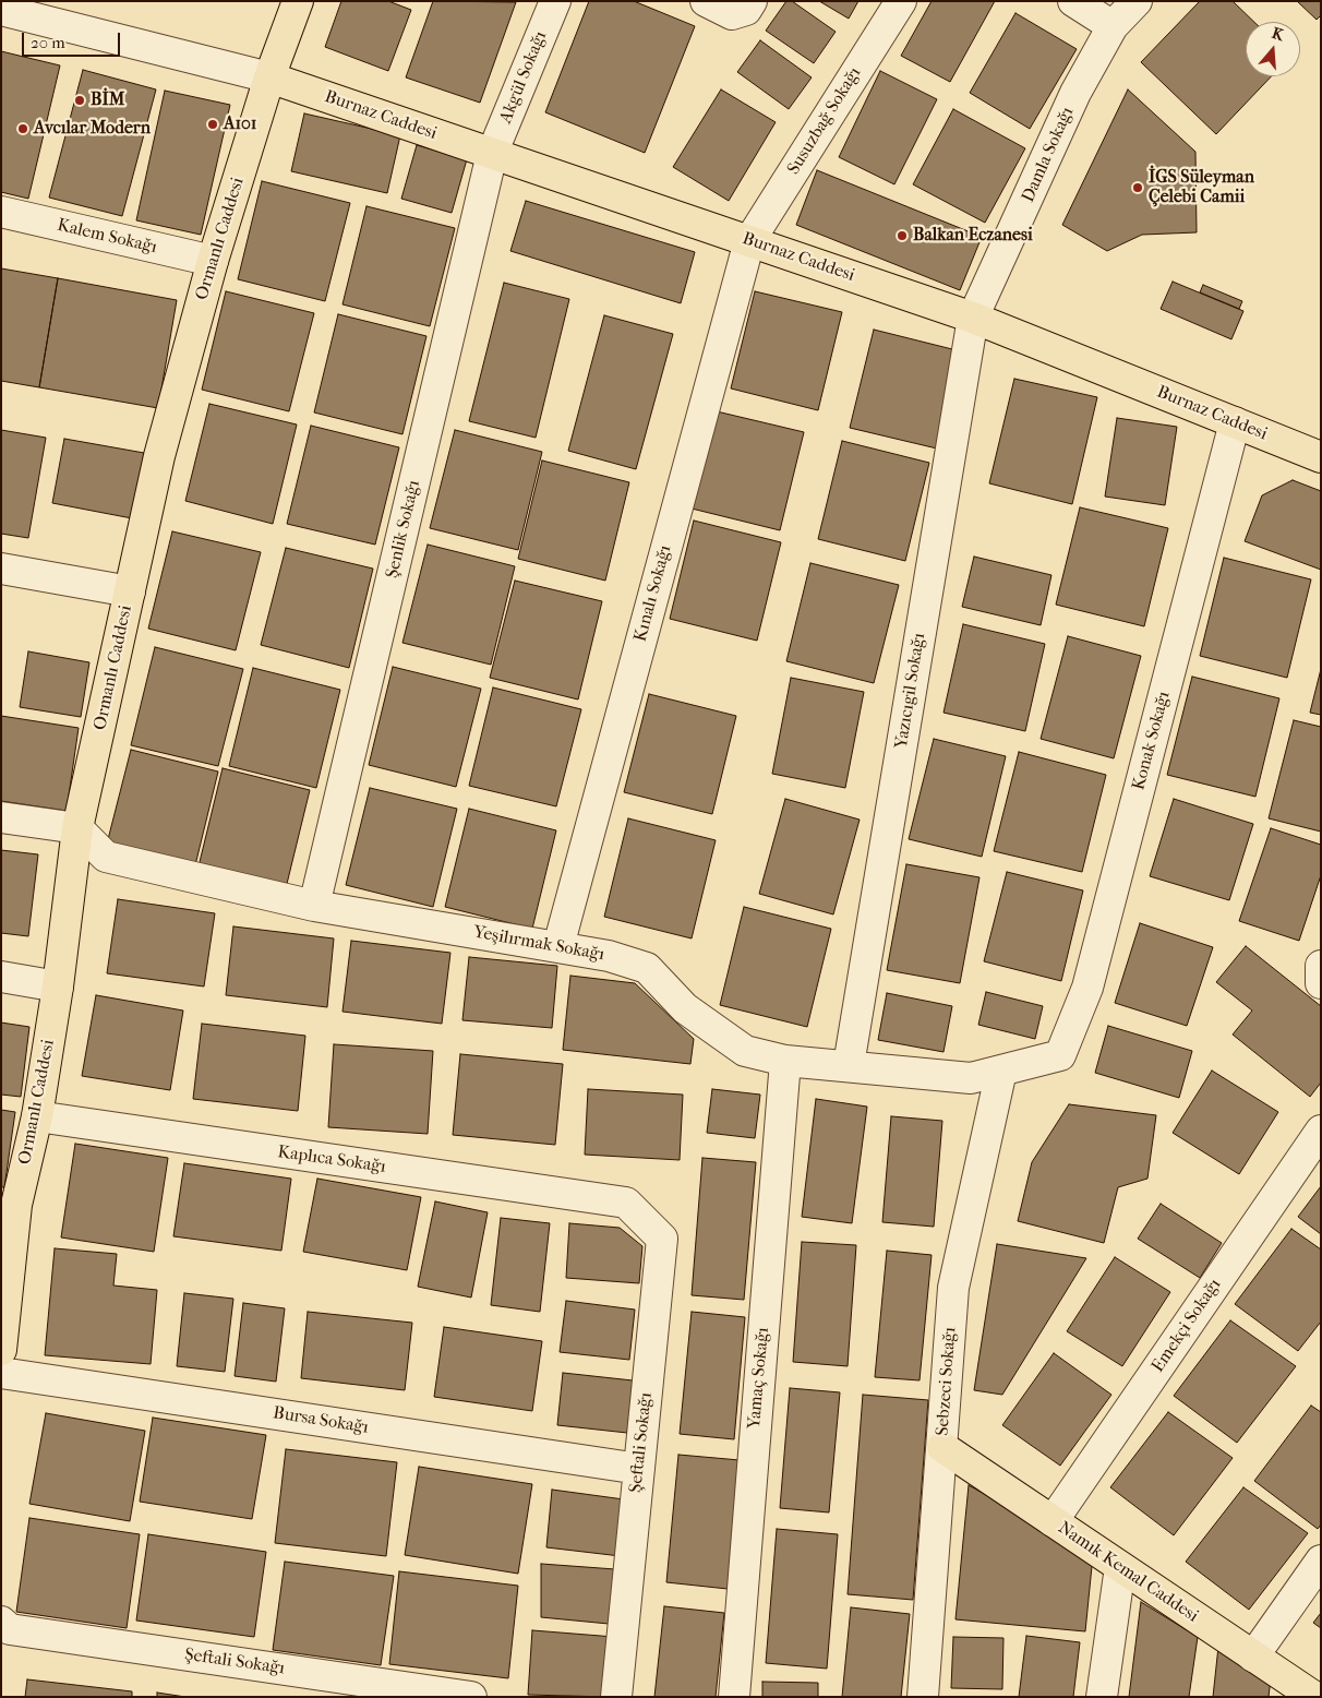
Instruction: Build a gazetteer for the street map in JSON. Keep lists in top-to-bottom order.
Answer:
{
  "streets": {
    "main road": ["Burnaz Caddesi", "Ormanlı Caddesi", "Namık Kemal Caddesi"],
    "street": [
      "Akgül Sokağı",
      "Susuzbağ Sokağı",
      "Damla Sokağı",
      "Kalem Sokağı",
      "Şenlik Sokağı",
      "Kınalı Sokağı",
      "Yazıcıgil Sokağı",
      "Konak Sokağı",
      "Yeşilırmak Sokağı",
      "Kaplıca Sokağı",
      "Emekçi Sokağı",
      "Yamaç Sokağı",
      "Sebzeci Sokağı",
      "Bursa Sokağı",
      "Şeftali Sokağı"
    ]
  },
  "crossings": [
    ["Akgül Sokağı", "Burnaz Caddesi"],
    ["Akgül Sokağı", "Şenlik Sokağı"],
    ["Burnaz Caddesi", "Susuzbağ Sokağı"],
    ["Burnaz Caddesi", "Damla Sokağı"],
    ["Burnaz Caddesi", "Ormanlı Caddesi"],
    ["Burnaz Caddesi", "Şenlik Sokağı"],
    ["Burnaz Caddesi", "Kınalı Sokağı"],
    ["Burnaz Caddesi", "Yazıcıgil Sokağı"],
    ["Burnaz Caddesi", "Konak Sokağı"],
    ["Susuzbağ Sokağı", "Kınalı Sokağı"],
    ["Damla Sokağı", "Yazıcıgil Sokağı"],
    ["Kalem Sokağı", "Ormanlı Caddesi"],
    ["Ormanlı Caddesi", "Yeşilırmak Sokağı"],
    ["Ormanlı Caddesi", "Kaplıca Sokağı"],
    ["Şenlik Sokağı", "Yeşilırmak Sokağı"],
    ["Kınalı Sokağı", "Yeşilırmak Sokağı"],
    ["Yazıcıgil Sokağı", "Yeşilırmak Sokağı"],
    ["Konak Sokağı", "Yeşilırmak Sokağı"],
    ["Yeşilırmak Sokağı", "Yamaç Sokağı"],
    ["Yeşilırmak Sokağı", "Sebzeci Sokağı"],
    ["Kaplıca Sokağı", "Şeftali Sokağı"],
    ["Emekçi Sokağı", "Namık Kemal Caddesi"],
    ["Sebzeci Sokağı", "Namık Kemal Caddesi"],
    ["Bursa Sokağı", "Şeftali Sokağı"]
  ],
  "places": [
    "BİM",
    "A101",
    "Avcılar Modern",
    "İGS Süleyman Çelebi Camii",
    "Balkan Eczanesi"
  ],
  "scale_bar": "20 m",
  "north": "top"
}
